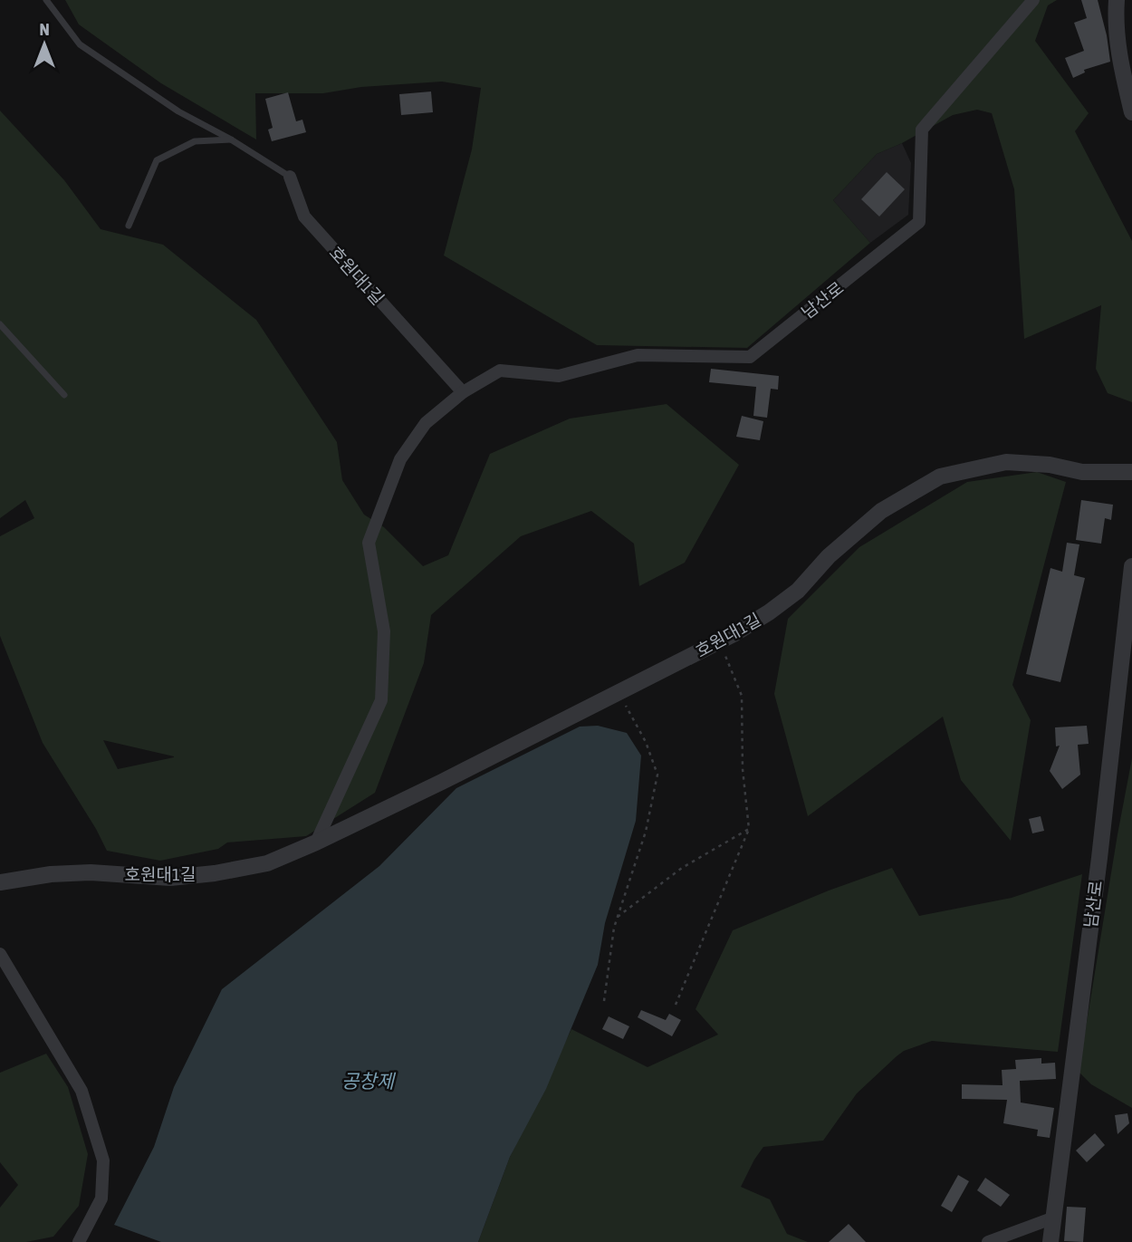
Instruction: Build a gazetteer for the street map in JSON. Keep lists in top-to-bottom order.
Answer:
{
  "streets": {
    "street": ["호원대1길", "남산로"]
  },
  "crossings": [
    ["호원대1길", "남산로"]
  ],
  "water": ["공창제"],
  "north": "top"
}
